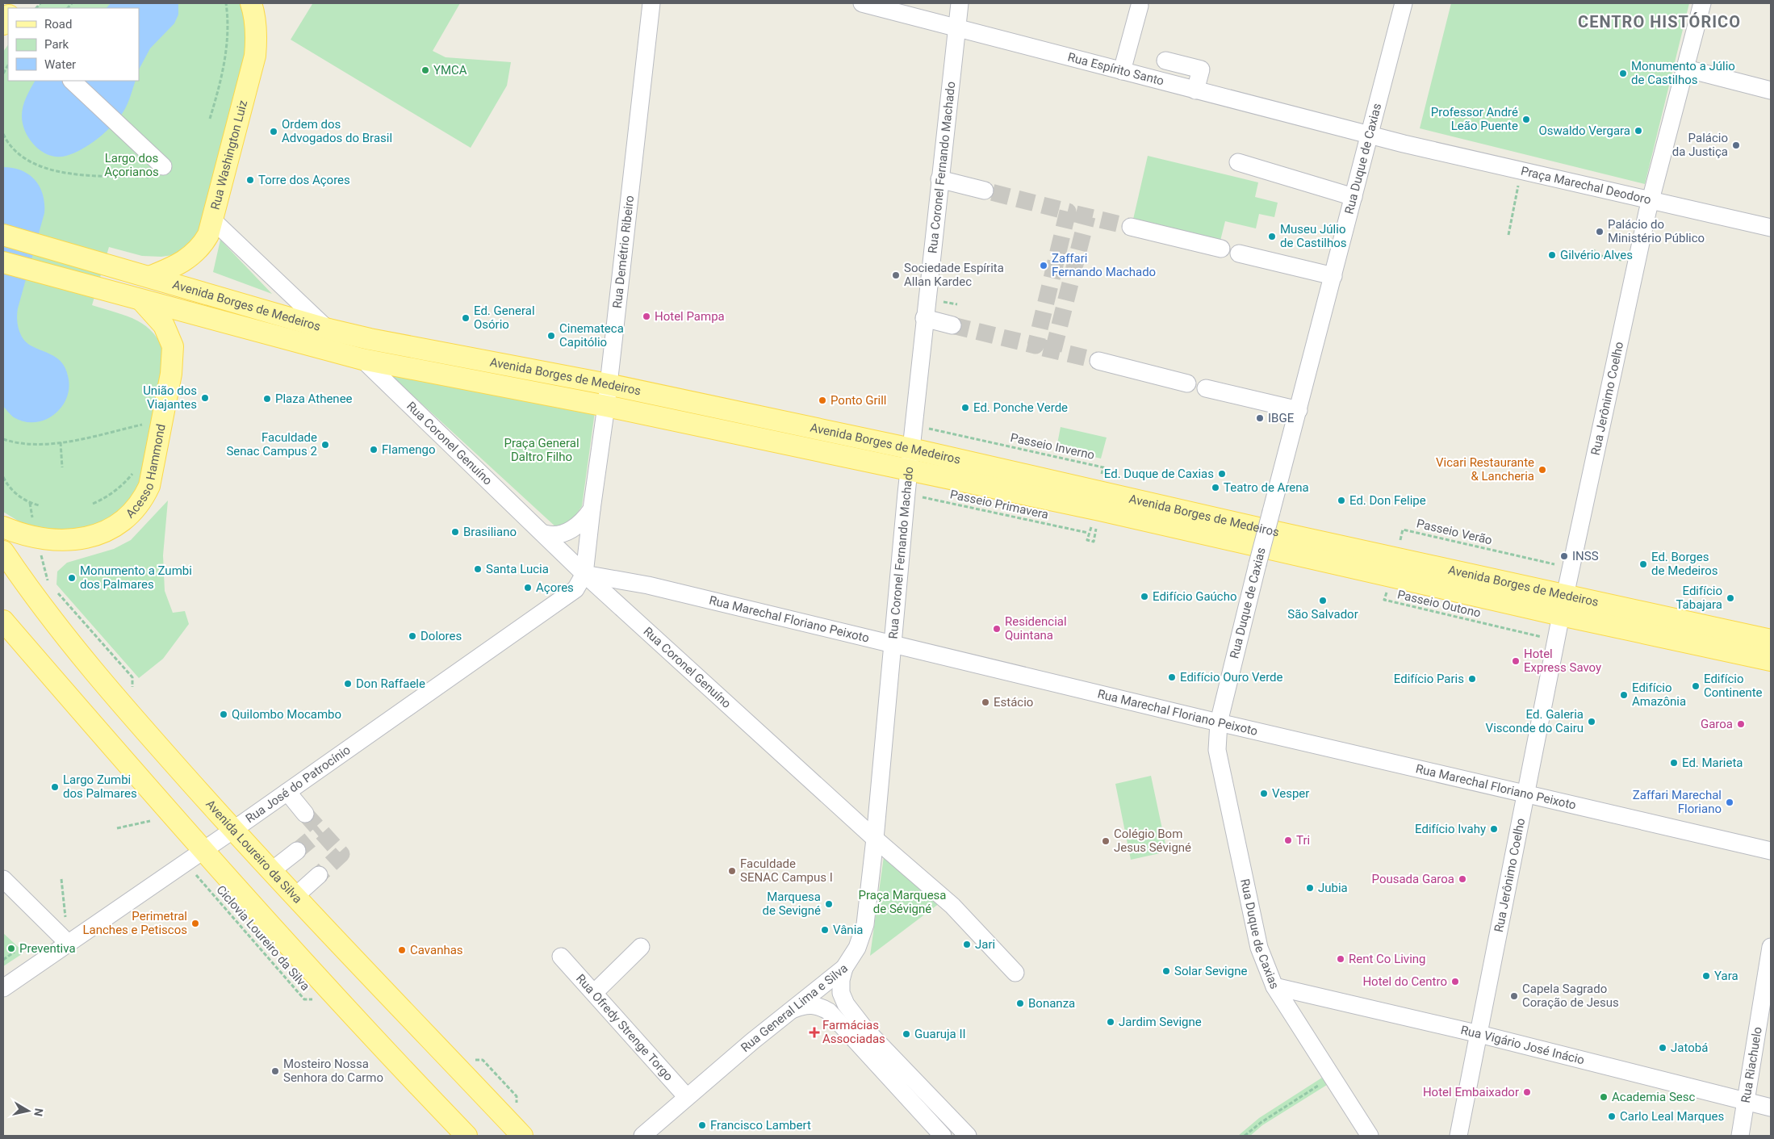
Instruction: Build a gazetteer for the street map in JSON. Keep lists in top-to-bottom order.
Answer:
{
  "streets": {
    "main road": [
      "Rua Washington Luiz",
      "Avenida Borges de Medeiros",
      "Acesso Hammond",
      "Avenida Loureiro da Silva"
    ],
    "street": [
      "Rua Espírito Santo",
      "Rua Duque de Caxias",
      "Rua Coronel Fernando Machado",
      "Praça Marechal Deodoro",
      "Rua Demétrio Ribeiro",
      "Rua Jerônimo Coelho",
      "Rua Coronel Genuíno",
      "Rua Marechal Floriano Peixoto",
      "Rua José do Patrocínio",
      "Rua General Lima e Silva",
      "Rua Ofredy Strenge Torgo",
      "Rua Vigário José Inácio",
      "Rua Riachuelo"
    ],
    "path": [
      "Passeio Inverno",
      "Passeio Primavera",
      "Passeio Verão",
      "Passeio Outono",
      "Ciclovia Loureiro da Silva"
    ]
  },
  "crossings": [
    ["Rua Espírito Santo", "Rua Duque de Caxias"],
    ["Rua Espírito Santo", "Rua Coronel Fernando Machado"],
    ["Rua Espírito Santo", "Praça Marechal Deodoro"],
    ["Rua Washington Luiz", "Avenida Borges de Medeiros"],
    ["Rua Duque de Caxias", "Praça Marechal Deodoro"],
    ["Rua Duque de Caxias", "Rua Marechal Floriano Peixoto"],
    ["Rua Duque de Caxias", "Rua Vigário José Inácio"],
    ["Rua Coronel Fernando Machado", "Avenida Borges de Medeiros"],
    ["Rua Coronel Fernando Machado", "Rua Coronel Genuíno"],
    ["Rua Coronel Fernando Machado", "Passeio Inverno"],
    ["Rua Coronel Fernando Machado", "Passeio Primavera"],
    ["Rua Coronel Fernando Machado", "Rua Marechal Floriano Peixoto"],
    ["Rua Coronel Fernando Machado", "Rua General Lima e Silva"],
    ["Praça Marechal Deodoro", "Rua Jerônimo Coelho"],
    ["Rua Demétrio Ribeiro", "Avenida Borges de Medeiros"],
    ["Rua Demétrio Ribeiro", "Rua Coronel Genuíno"],
    ["Rua Demétrio Ribeiro", "Rua Marechal Floriano Peixoto"],
    ["Rua Demétrio Ribeiro", "Rua José do Patrocínio"],
    ["Avenida Borges de Medeiros", "Rua Jerônimo Coelho"],
    ["Avenida Borges de Medeiros", "Rua Coronel Genuíno"],
    ["Avenida Borges de Medeiros", "Acesso Hammond"],
    ["Avenida Borges de Medeiros", "Passeio Primavera"],
    ["Rua Jerônimo Coelho", "Passeio Verão"],
    ["Rua Jerônimo Coelho", "Passeio Outono"],
    ["Rua Jerônimo Coelho", "Rua Marechal Floriano Peixoto"],
    ["Rua Jerônimo Coelho", "Rua Vigário José Inácio"],
    ["Rua Coronel Genuíno", "Rua Marechal Floriano Peixoto"],
    ["Rua Coronel Genuíno", "Rua José do Patrocínio"],
    ["Rua Coronel Genuíno", "Rua General Lima e Silva"],
    ["Rua Marechal Floriano Peixoto", "Rua José do Patrocínio"],
    ["Rua José do Patrocínio", "Avenida Loureiro da Silva"],
    ["Rua José do Patrocínio", "Ciclovia Loureiro da Silva"],
    ["Rua General Lima e Silva", "Rua Ofredy Strenge Torgo"],
    ["Rua Vigário José Inácio", "Rua Riachuelo"]
  ],
  "districts": ["CENTRO HISTÓRICO"],
  "parks": ["Largo dos Açorianos", "Praça General Daltro Filho", "Praça Marquesa de Sévigné"],
  "places": {
    "other": [
      "YMCA",
      "Monumento a Júlio de Castilhos",
      "Professor André Leão Puente",
      "Oswaldo Vergara",
      "Ordem dos Advogados do Brasil",
      "Palácio da Justiça",
      "Torre dos Açores",
      "Palácio do Ministério Público",
      "Museu Júlio de Castilhos",
      "Gilvério Alves",
      "Zaffari Fernando Machado",
      "Sociedade Espírita Allan Kardec",
      "Hotel Pampa",
      "Ed. General Osório",
      "Cinemateca Capitólio",
      "União dos Viajantes",
      "Plaza Athenee",
      "Ponto Grill",
      "Ed. Ponche Verde",
      "IBGE",
      "Faculdade Senac Campus 2",
      "Flamengo",
      "Vicari Restaurante & Lancheria",
      "Ed. Duque de Caxias",
      "Teatro de Arena",
      "Ed. Don Felipe",
      "Brasiliano",
      "INSS",
      "Ed. Borges de Medeiros",
      "Santa Lucia",
      "Monumento a Zumbi dos Palmares",
      "Açores",
      "Edifício Gaúcho",
      "Edifício Tabajara",
      "São Salvador",
      "Residencial Quintana",
      "Dolores",
      "Hotel Express Savoy",
      "Edifício Ouro Verde",
      "Edifício Paris",
      "Don Raffaele",
      "Edifício Continente",
      "Edifício Amazônia",
      "Estácio",
      "Quilombo Mocambo",
      "Ed. Galeria Visconde do Cairu",
      "Garoa",
      "Ed. Marieta",
      "Largo Zumbi dos Palmares",
      "Vesper",
      "Zaffari Marechal Floriano",
      "Edifício Ivahy",
      "Tri",
      "Colégio Bom Jesus Sévigné",
      "Faculdade SENAC Campus I",
      "Pousada Garoa",
      "Jubia",
      "Marquesa de Sevigné",
      "Perimetral Lanches e Petiscos",
      "Vânia",
      "Jari",
      "Preventiva",
      "Cavanhas",
      "Rent Co Living",
      "Solar Sevigne",
      "Yara",
      "Hotel do Centro",
      "Capela Sagrado Coração de Jesus",
      "Bonanza",
      "Jardim Sevigne",
      "Guaruja II",
      "Jatobá",
      "Mosteiro Nossa Senhora do Carmo",
      "Hotel Embaixador",
      "Academia Sesc",
      "Carlo Leal Marques",
      "Francisco Lambert"
    ],
    "health": ["Farmácias Associadas"]
  },
  "legend": ["Road", "Park", "Water"],
  "north": "right"
}
